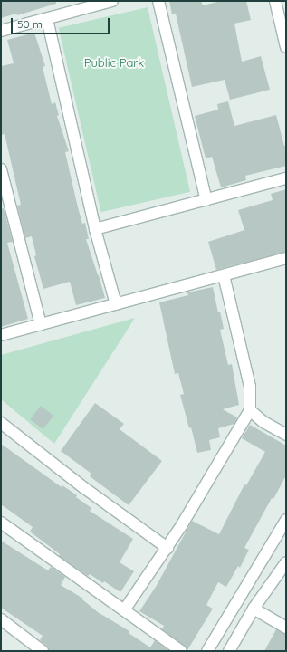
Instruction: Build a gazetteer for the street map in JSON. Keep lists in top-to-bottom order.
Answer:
{
  "parks": ["Public Park"],
  "scale_bar": "50 m"
}
